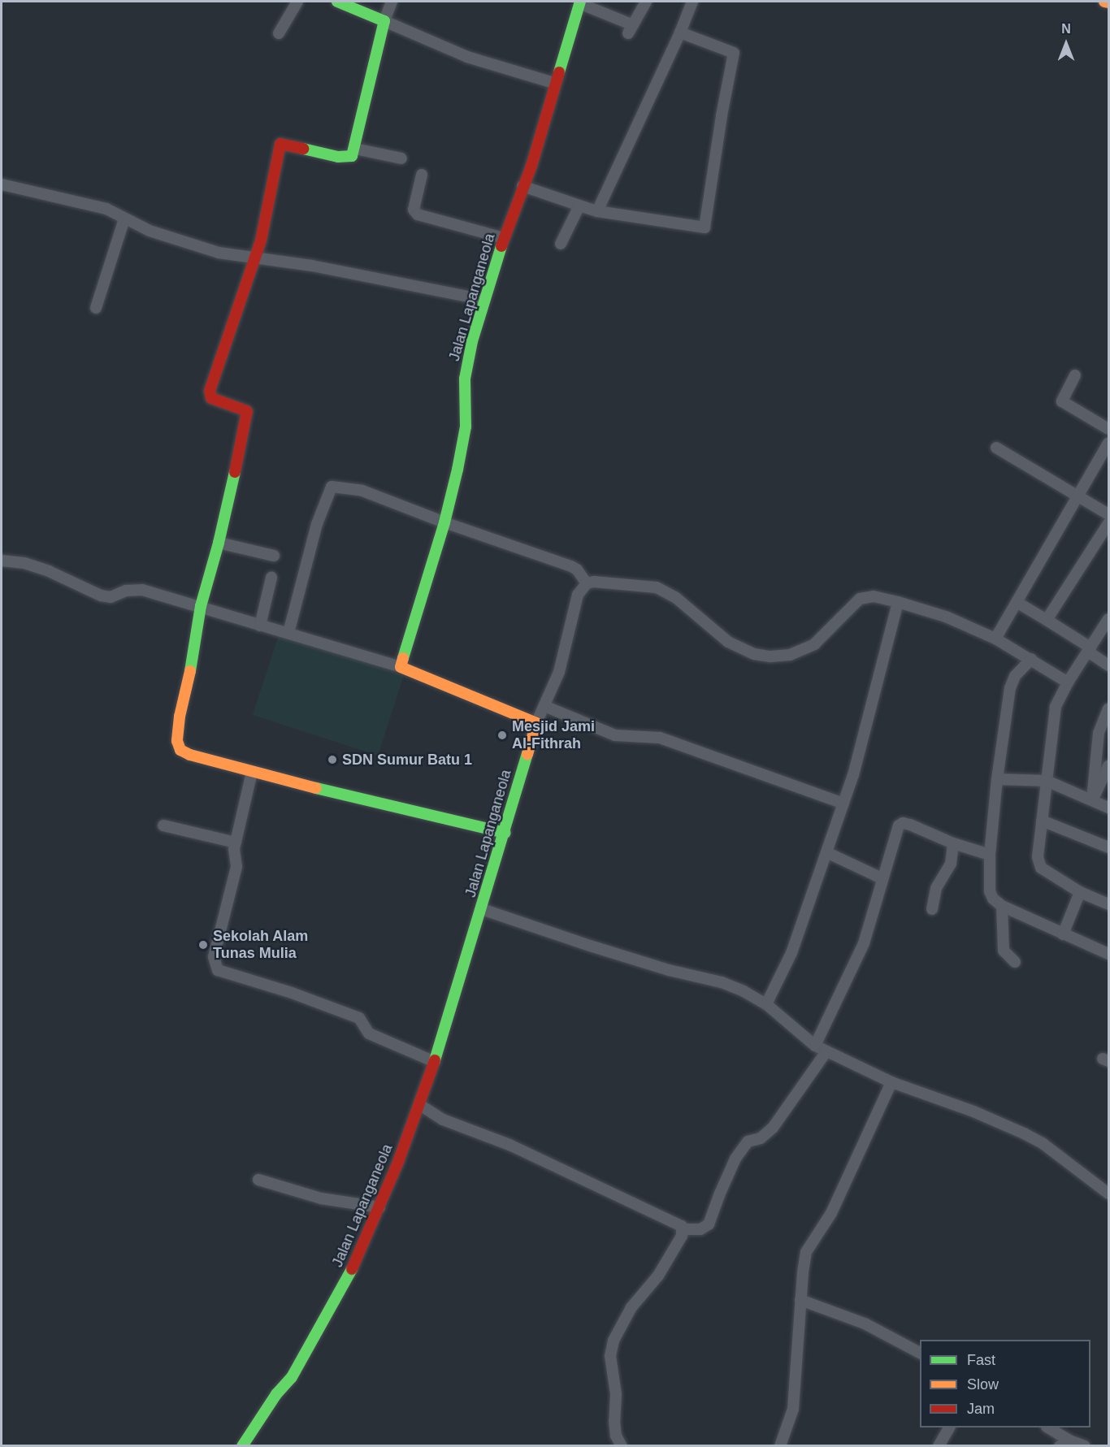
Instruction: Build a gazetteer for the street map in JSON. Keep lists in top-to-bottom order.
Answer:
{
  "streets": {
    "street": ["Jalan Lapanganeola"]
  },
  "places": ["Mesjid Jami Al-Fithrah", "SDN Sumur Batu 1", "Sekolah Alam Tunas Mulia"],
  "legend": ["Fast", "Slow", "Jam"],
  "north": "top"
}
